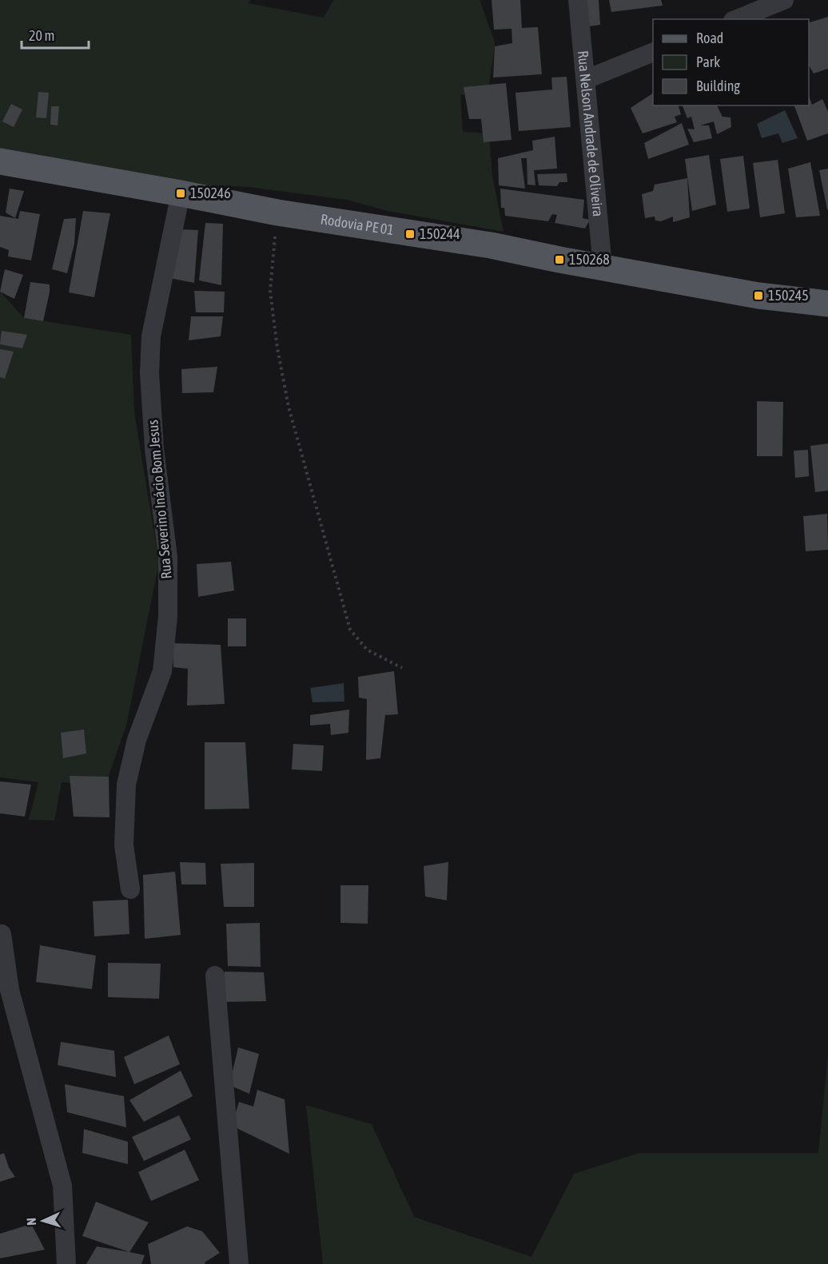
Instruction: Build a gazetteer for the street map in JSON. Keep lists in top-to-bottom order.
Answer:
{
  "streets": {
    "main road": ["Rodovia PE 01"],
    "street": ["Rua Nelson Andrade de Oliveira", "Rua Severino Inácio Bom Jesus"]
  },
  "crossings": [
    ["Rua Nelson Andrade de Oliveira", "Rodovia PE 01"],
    ["Rodovia PE 01", "Rua Severino Inácio Bom Jesus"]
  ],
  "places": {
    "transit": [
      "150246",
      "150244",
      "150268",
      "150245"
    ]
  },
  "legend": ["Road", "Park", "Building"],
  "scale_bar": "20 m",
  "north": "left"
}
